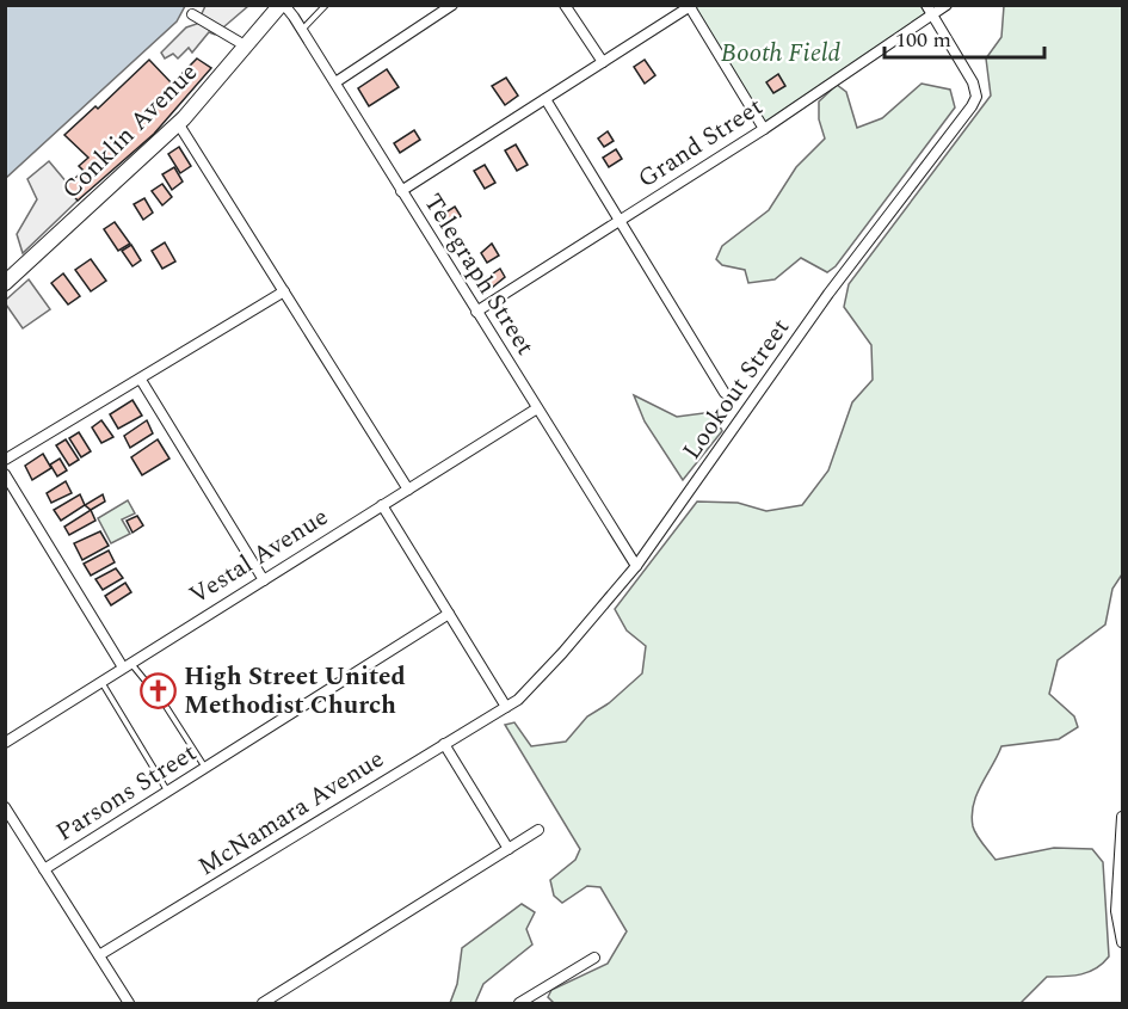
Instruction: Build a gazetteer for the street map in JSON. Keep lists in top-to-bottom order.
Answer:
{
  "streets": {
    "main road": ["Conklin Avenue"],
    "street": [
      "Grand Street",
      "Telegraph Street",
      "Lookout Street",
      "Vestal Avenue",
      "Parsons Street",
      "McNamara Avenue"
    ]
  },
  "crossings": [
    ["Conklin Avenue", "Telegraph Street"],
    ["Grand Street", "Telegraph Street"],
    ["Grand Street", "Lookout Street"],
    ["Telegraph Street", "Lookout Street"],
    ["Telegraph Street", "Vestal Avenue"],
    ["Lookout Street", "McNamara Avenue"]
  ],
  "parks": ["Booth Field"],
  "places": {
    "church": ["High Street United Methodist Church"]
  },
  "scale_bar": "100 m"
}
